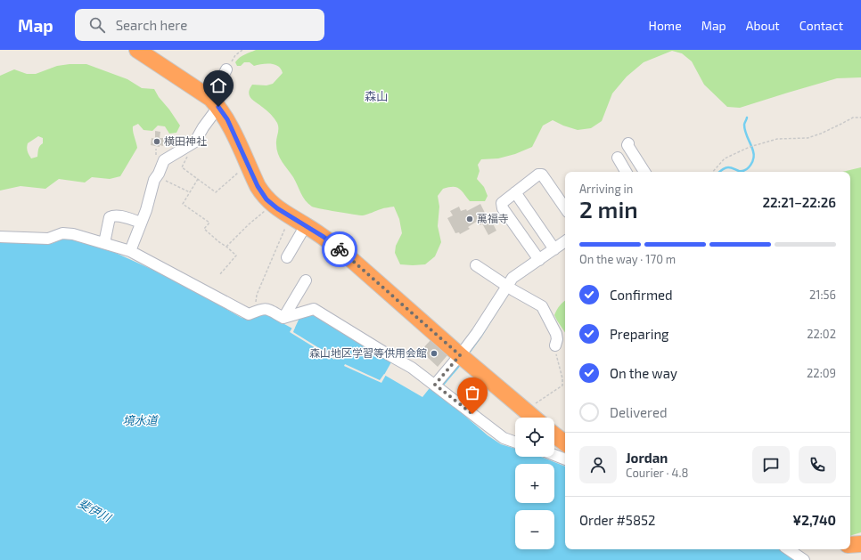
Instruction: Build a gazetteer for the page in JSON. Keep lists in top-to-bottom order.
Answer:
{
  "districts": ["森山"],
  "water": ["境水道", "斐伊川"],
  "places": ["横田神社", "萬福寺", "森山地区学習等供用会館"],
  "page": {
    "header": "Map",
    "search": "Search here",
    "nav": [
      "Home",
      "Map",
      "About",
      "Contact"
    ],
    "heading": ["2 min", "Arriving in", "22:21–22:26"],
    "panel": [
      "Jordan",
      "Courier · 4.8",
      "Order #5852",
      "¥2,740"
    ],
    "bar": "On the way · 170 m",
    "list": [
      ["Confirmed", "21:56"],
      ["Preparing", "22:02"],
      ["On the way", "22:09"],
      "Delivered"
    ],
    "map_buttons": ["+", "−"]
  }
}
